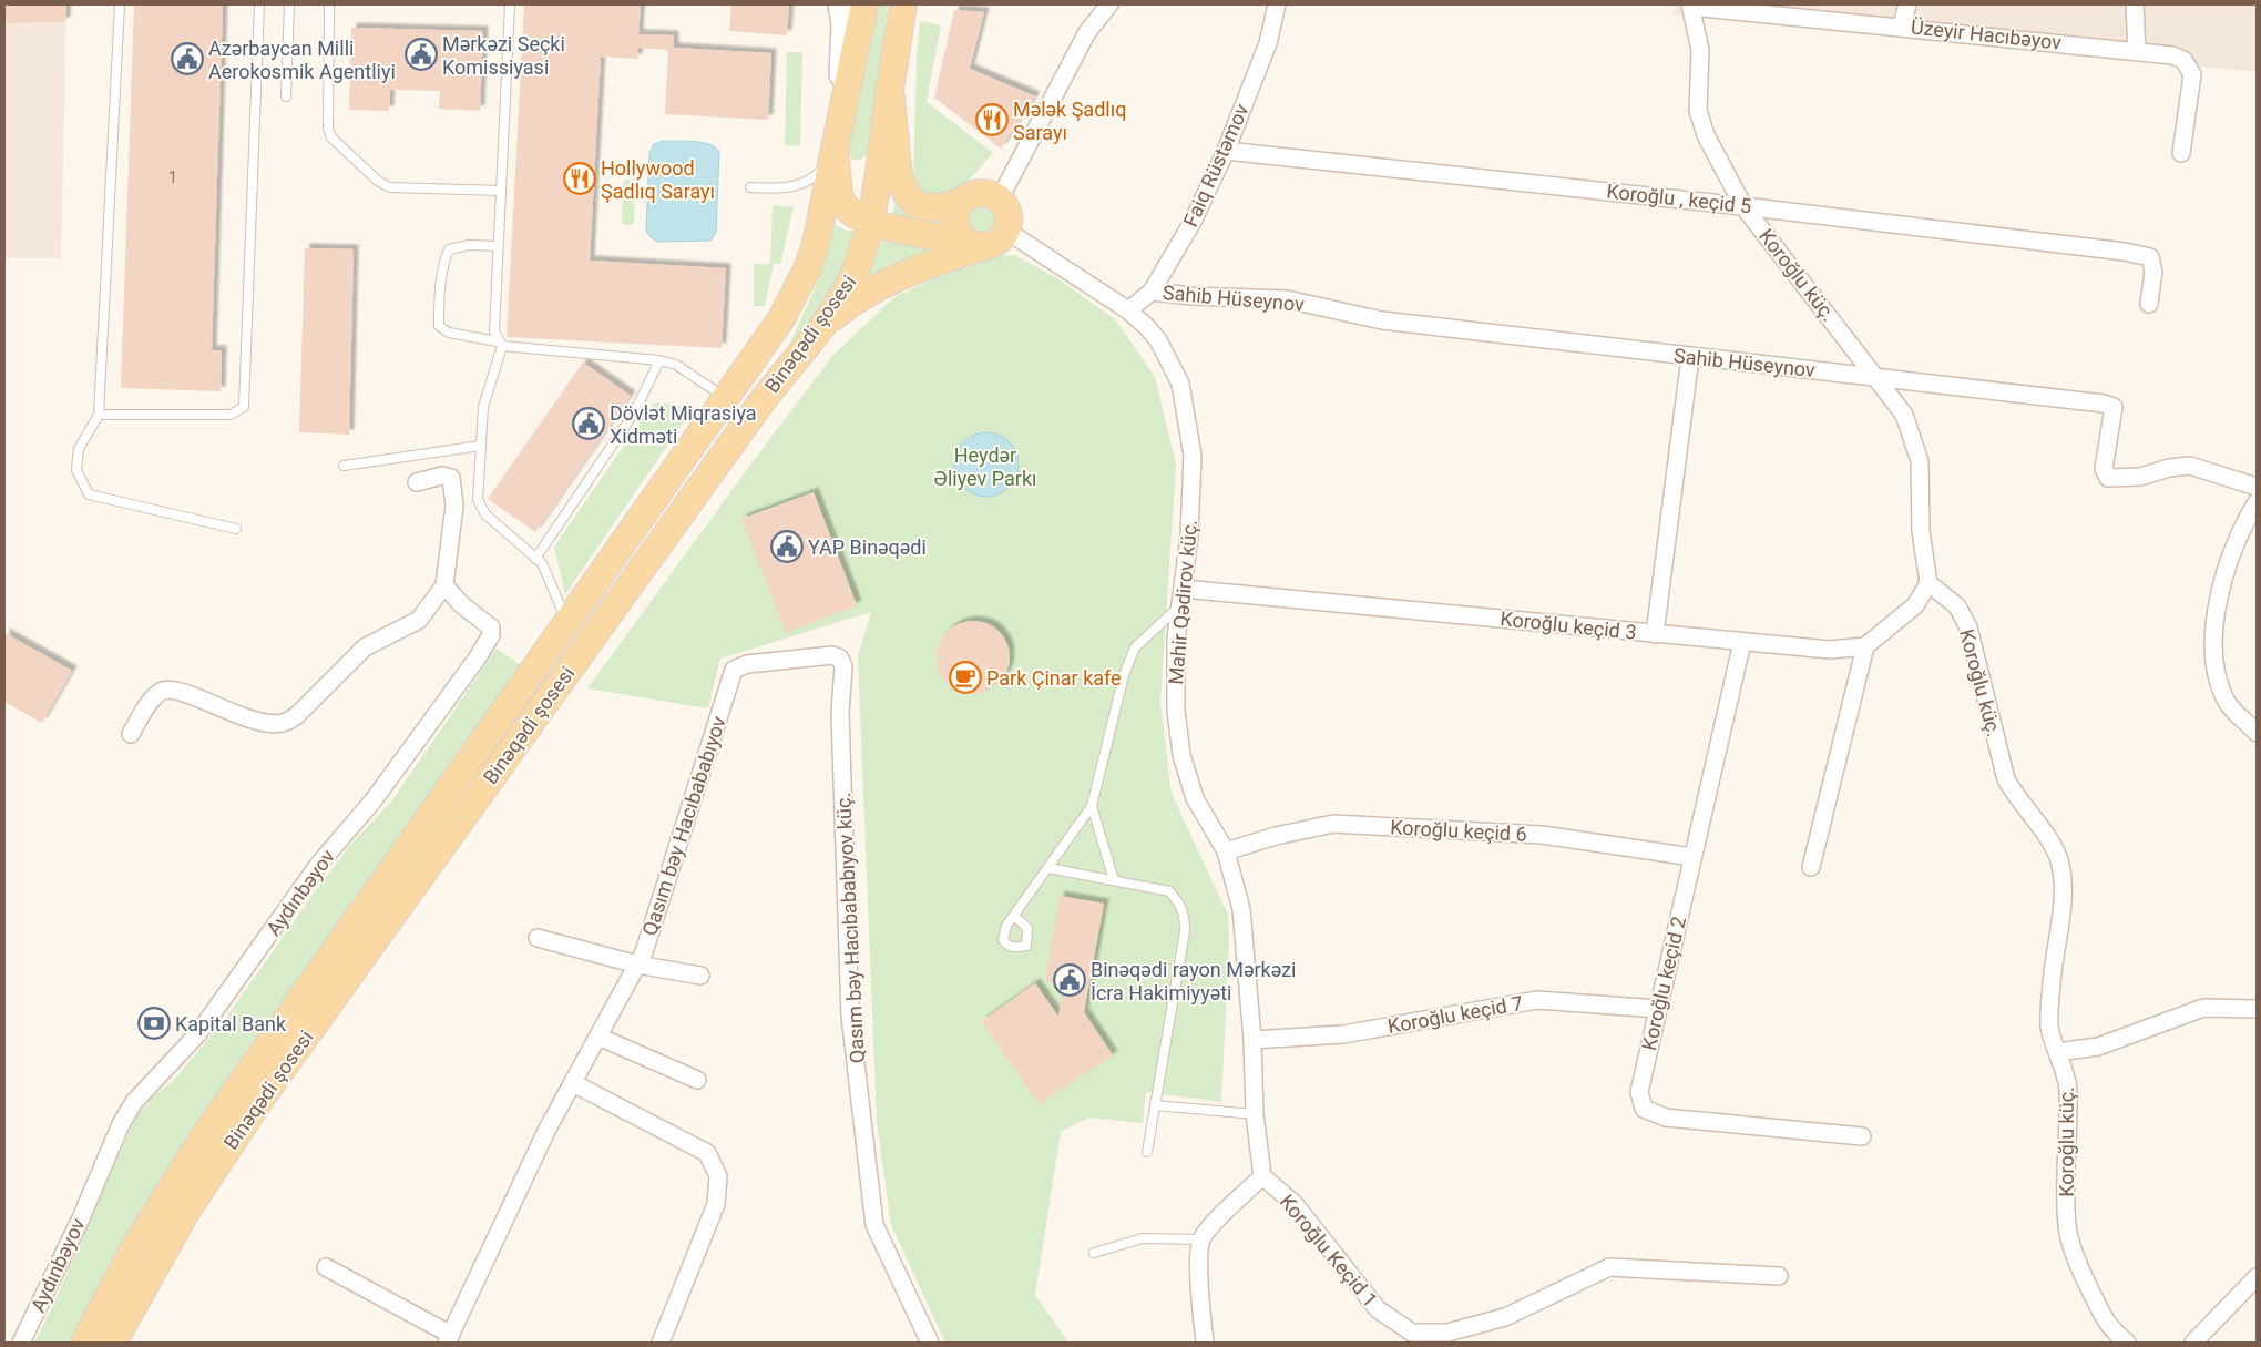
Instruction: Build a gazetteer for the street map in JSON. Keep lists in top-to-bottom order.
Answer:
{
  "streets": {
    "main road": ["Binəqədi şosesi"],
    "street": [
      "Üzeyir Hacıbəyov",
      "Faiq Rüstəmov",
      "Koroğlu , keçid 5",
      "Koroğlu küç.",
      "Sahib Hüseynov",
      "Mahir Qədirov küç.",
      "Koroğlu keçid 3",
      "Qasım bəy Hacıbababıyov",
      "Koroğlu keçid 6",
      "Aydınbəyov",
      "Qasım bəy Hacıbababıyov küç.",
      "Koroğlu keçid 2",
      "Koroğlu keçid 7",
      "Koroğlu Keçid 1"
    ]
  },
  "crossings": [
    ["Üzeyir Hacıbəyov", "Koroğlu küç."],
    ["Faiq Rüstəmov", "Koroğlu , keçid 5"],
    ["Faiq Rüstəmov", "Sahib Hüseynov"],
    ["Faiq Rüstəmov", "Mahir Qədirov küç."],
    ["Koroğlu , keçid 5", "Koroğlu küç."],
    ["Koroğlu küç.", "Sahib Hüseynov"],
    ["Mahir Qədirov küç.", "Koroğlu keçid 3"],
    ["Mahir Qədirov küç.", "Koroğlu keçid 6"],
    ["Mahir Qədirov küç.", "Koroğlu keçid 7"],
    ["Mahir Qədirov küç.", "Koroğlu Keçid 1"],
    ["Koroğlu keçid 3", "Koroğlu keçid 2"],
    ["Qasım bəy Hacıbababıyov", "Qasım bəy Hacıbababıyov küç."],
    ["Koroğlu keçid 6", "Koroğlu keçid 2"],
    ["Koroğlu keçid 2", "Koroğlu keçid 7"]
  ],
  "parks": ["Heydər Əliyev Parkı"],
  "places": {
    "public building": [
      "Mərkəzi Seçki Komissiyasi",
      "Azərbaycan Milli Aerokosmik Agentliyi",
      "Dövlət Miqrasiya Xidməti",
      "YAP Binəqədi",
      "Binəqədi rayon Mərkəzi İcra Hakimiyyəti"
    ],
    "restaurant": ["Mələk Şadlıq Sarayı", "Hollywood Şadlıq Sarayı"],
    "cafe": ["Park Çinar kafe"],
    "bank": ["Kapital Bank"]
  },
  "house_numbers": ["1"]
}
